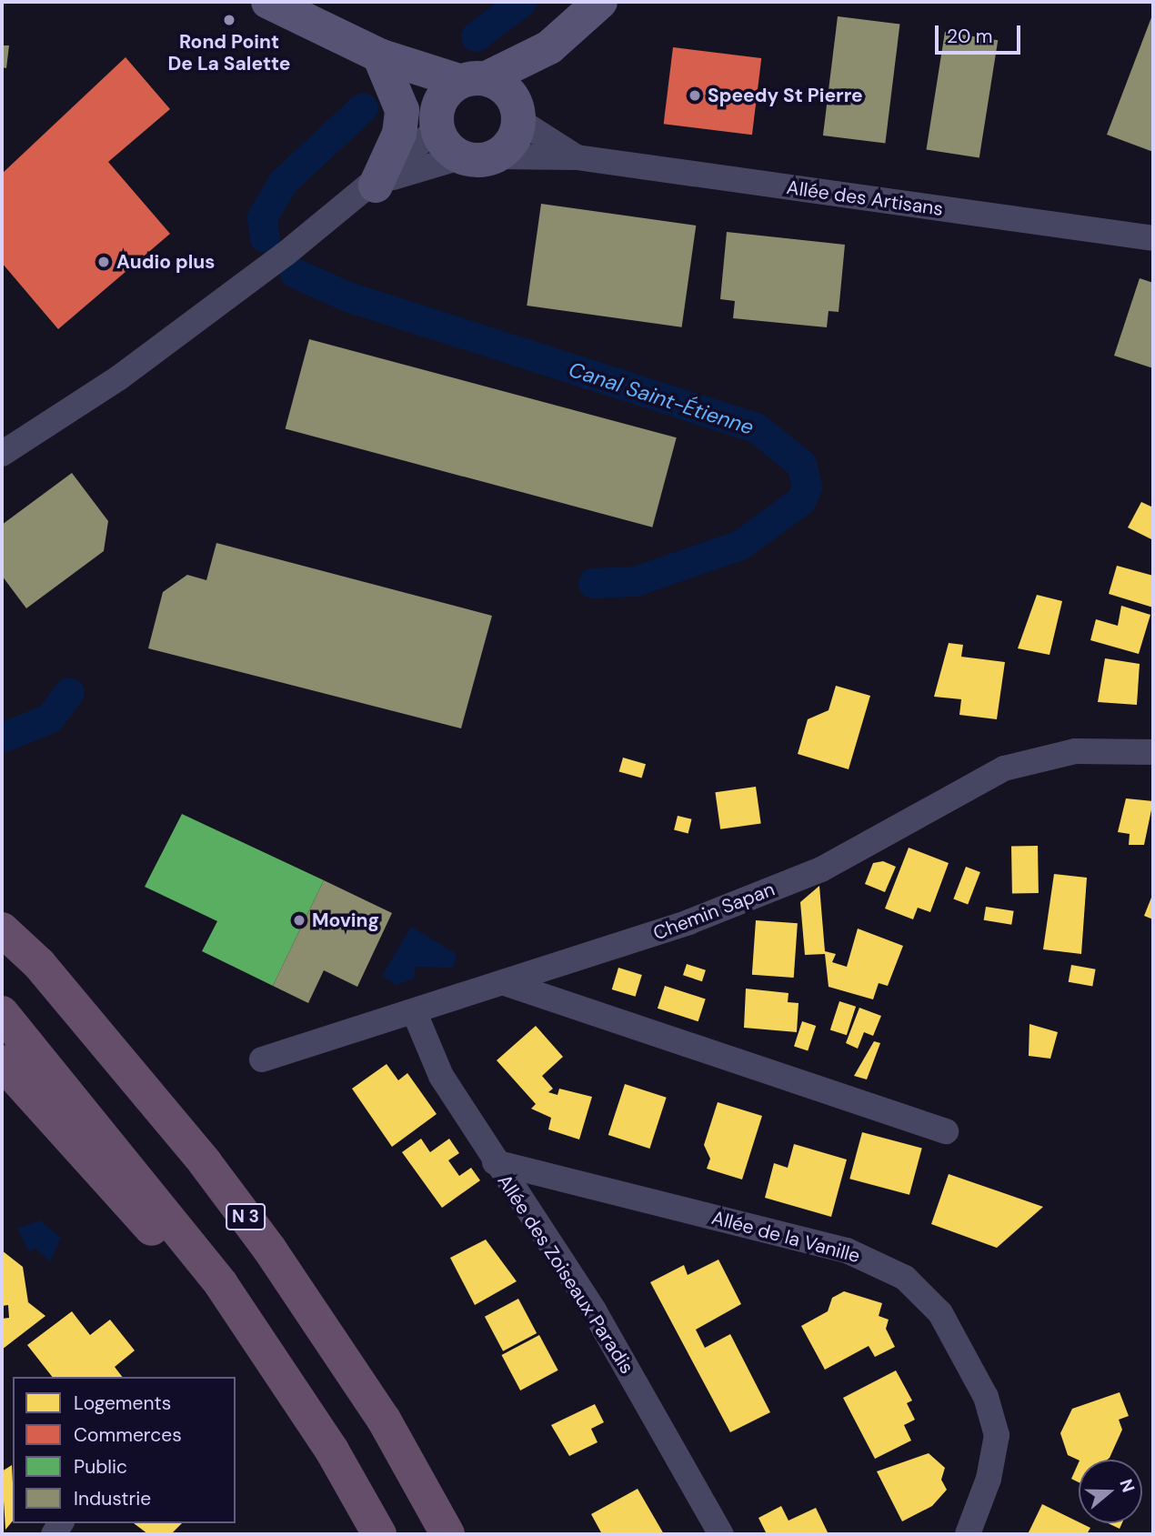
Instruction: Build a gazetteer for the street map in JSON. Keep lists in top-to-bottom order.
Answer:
{
  "streets": {
    "highway": ["N 3"],
    "street": [
      "Allée des Artisans",
      "Chemin Sapan",
      "Allée de la Vanille",
      "Allée des Zoiseaux Paradis"
    ]
  },
  "crossings": [
    ["Chemin Sapan", "Allée des Zoiseaux Paradis"],
    ["Allée de la Vanille", "Allée des Zoiseaux Paradis"]
  ],
  "water": ["Canal Saint-Étienne"],
  "places": [
    "Rond Point De La Salette",
    "Speedy St Pierre",
    "Audio plus",
    "Moving"
  ],
  "legend": [
    "Logements",
    "Commerces",
    "Public",
    "Industrie"
  ],
  "scale_bar": "20 m",
  "north": "right"
}
